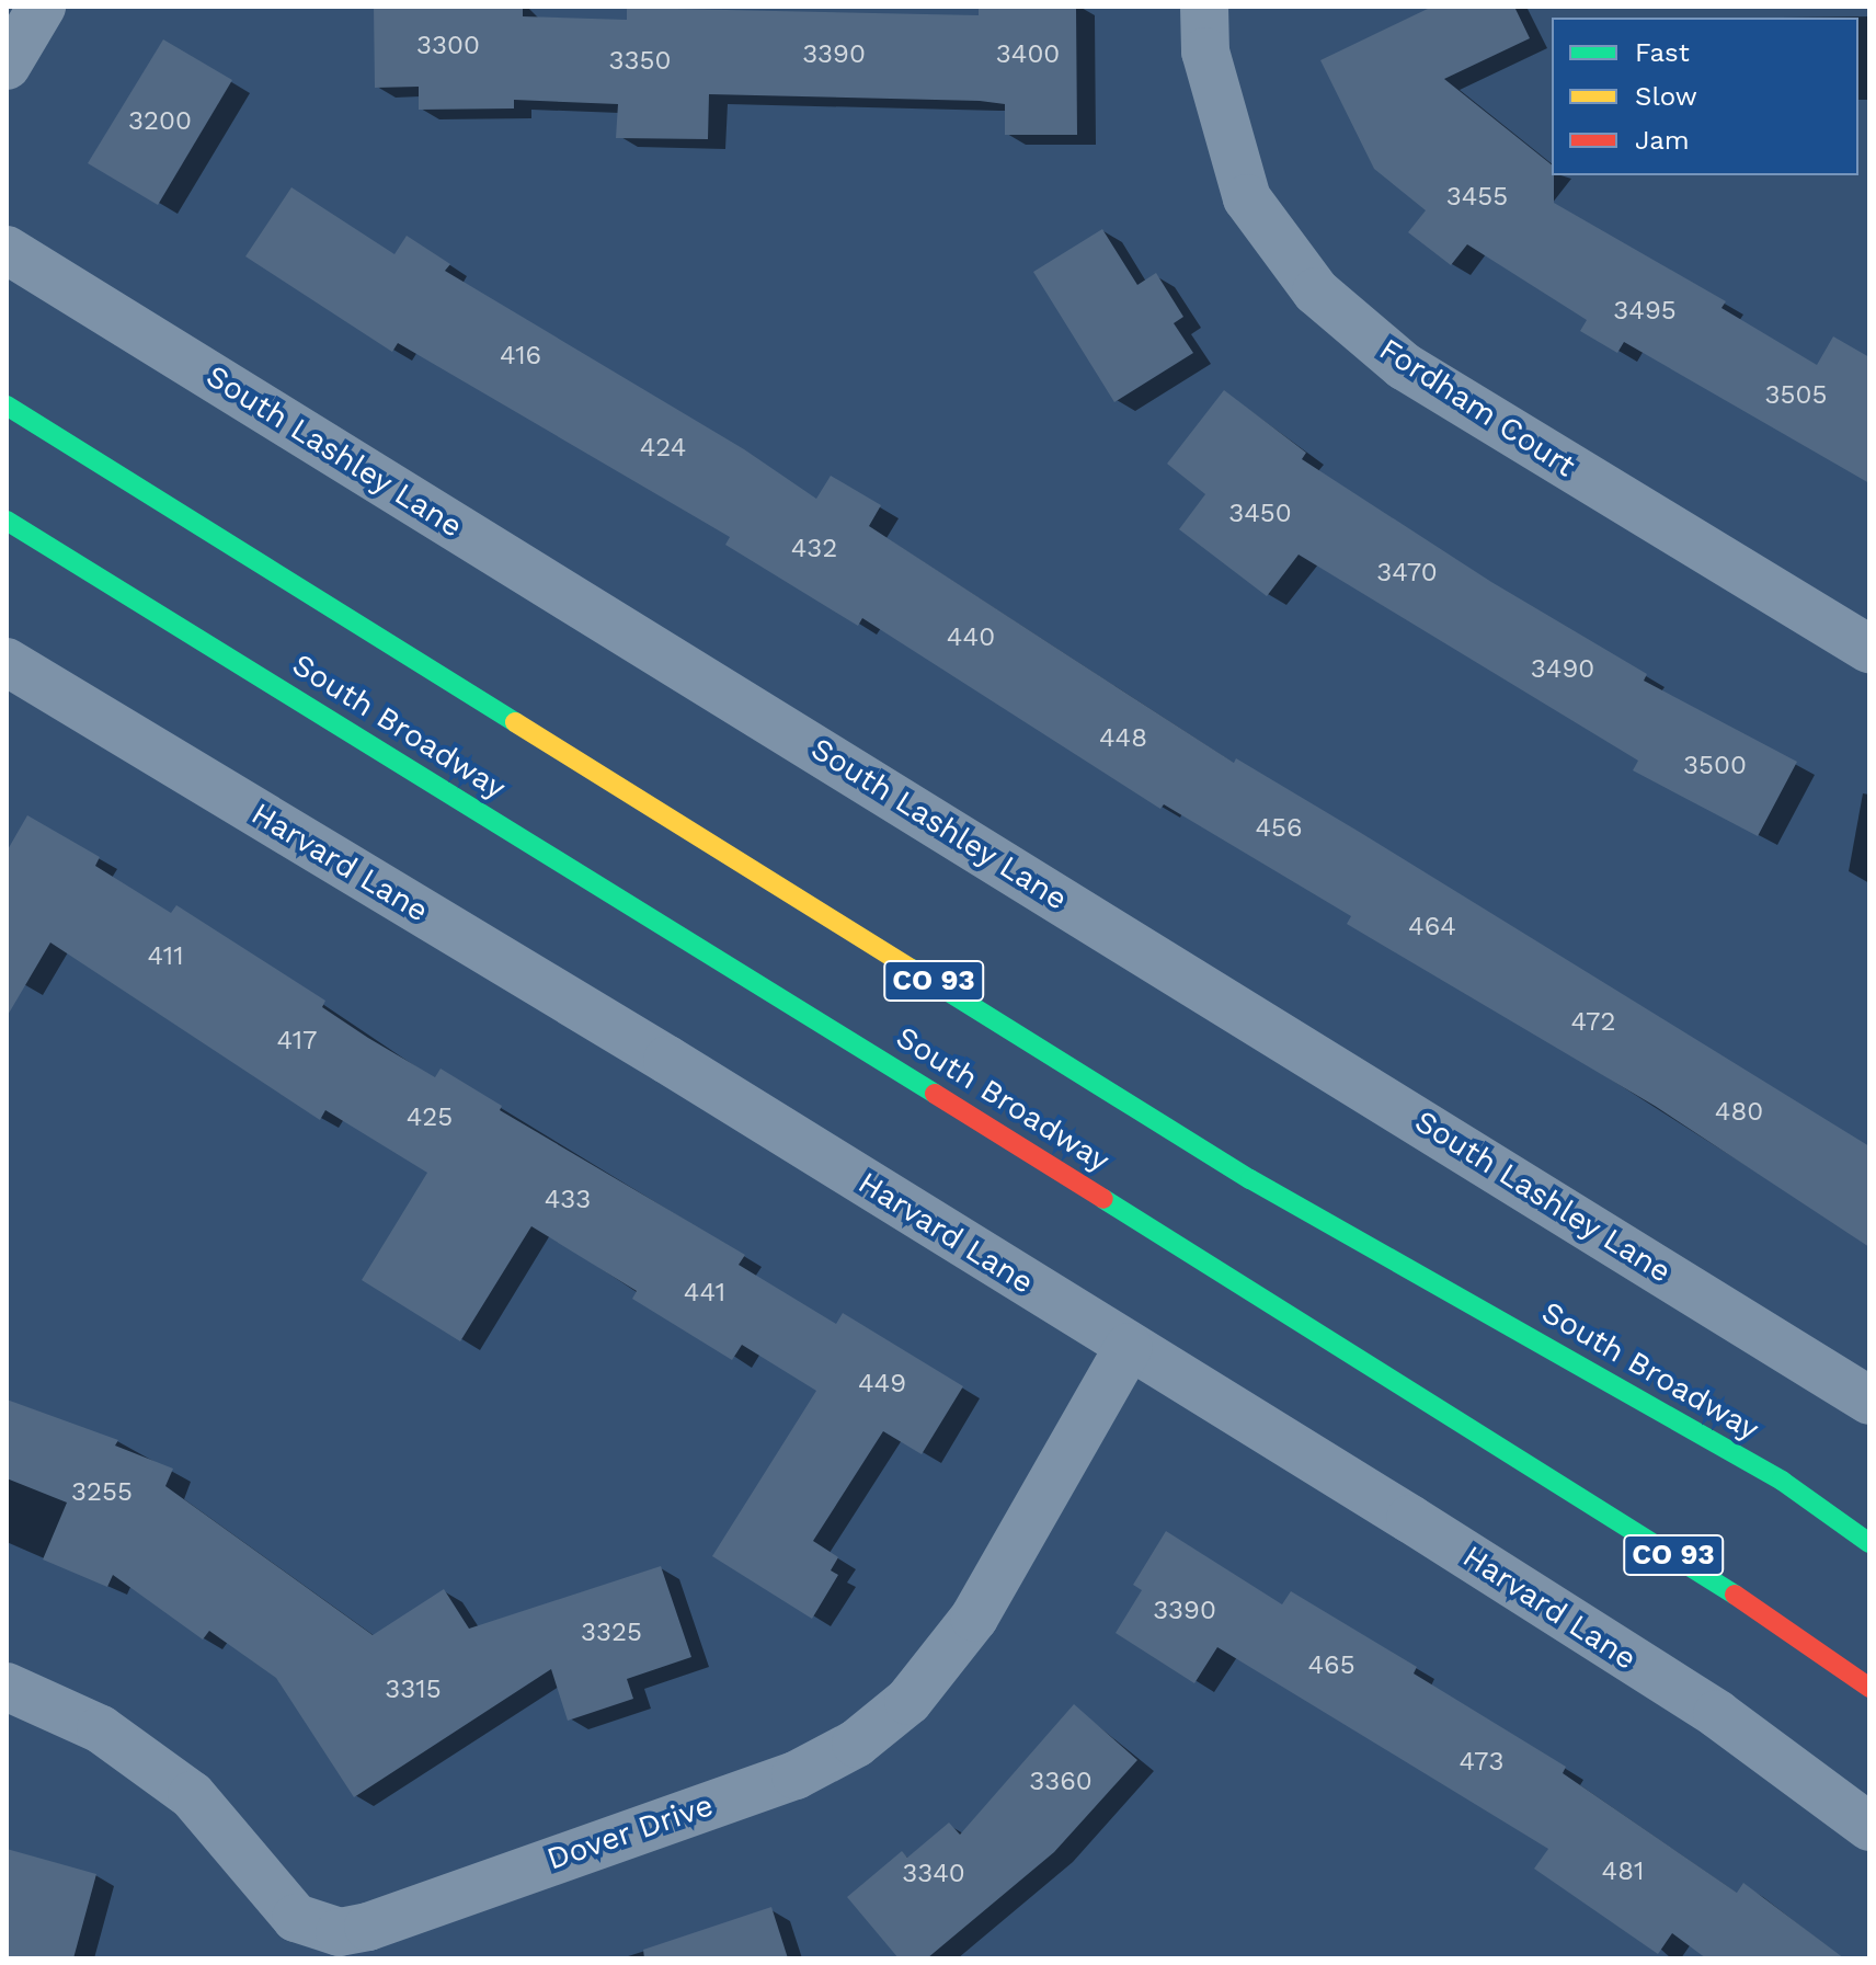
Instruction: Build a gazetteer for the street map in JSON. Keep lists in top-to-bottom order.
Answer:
{
  "streets": {
    "main road": ["South Broadway", "CO 93"],
    "street": [
      "Fordham Court",
      "South Lashley Lane",
      "Harvard Lane",
      "Dover Drive"
    ]
  },
  "crossings": [
    ["Harvard Lane", "Dover Drive"]
  ],
  "house_numbers": [
    "3300",
    "3390",
    "3400",
    "3350",
    "3200",
    "3455",
    "3495",
    "416",
    "3505",
    "424",
    "3450",
    "432",
    "3470",
    "440",
    "3490",
    "448",
    "3500",
    "456",
    "464",
    "411",
    "472",
    "417",
    "480",
    "425",
    "433",
    "441",
    "449",
    "3255",
    "3390",
    "3325",
    "465",
    "3315",
    "473",
    "3360",
    "481",
    "3340"
  ],
  "legend": ["Fast", "Slow", "Jam"]
}
